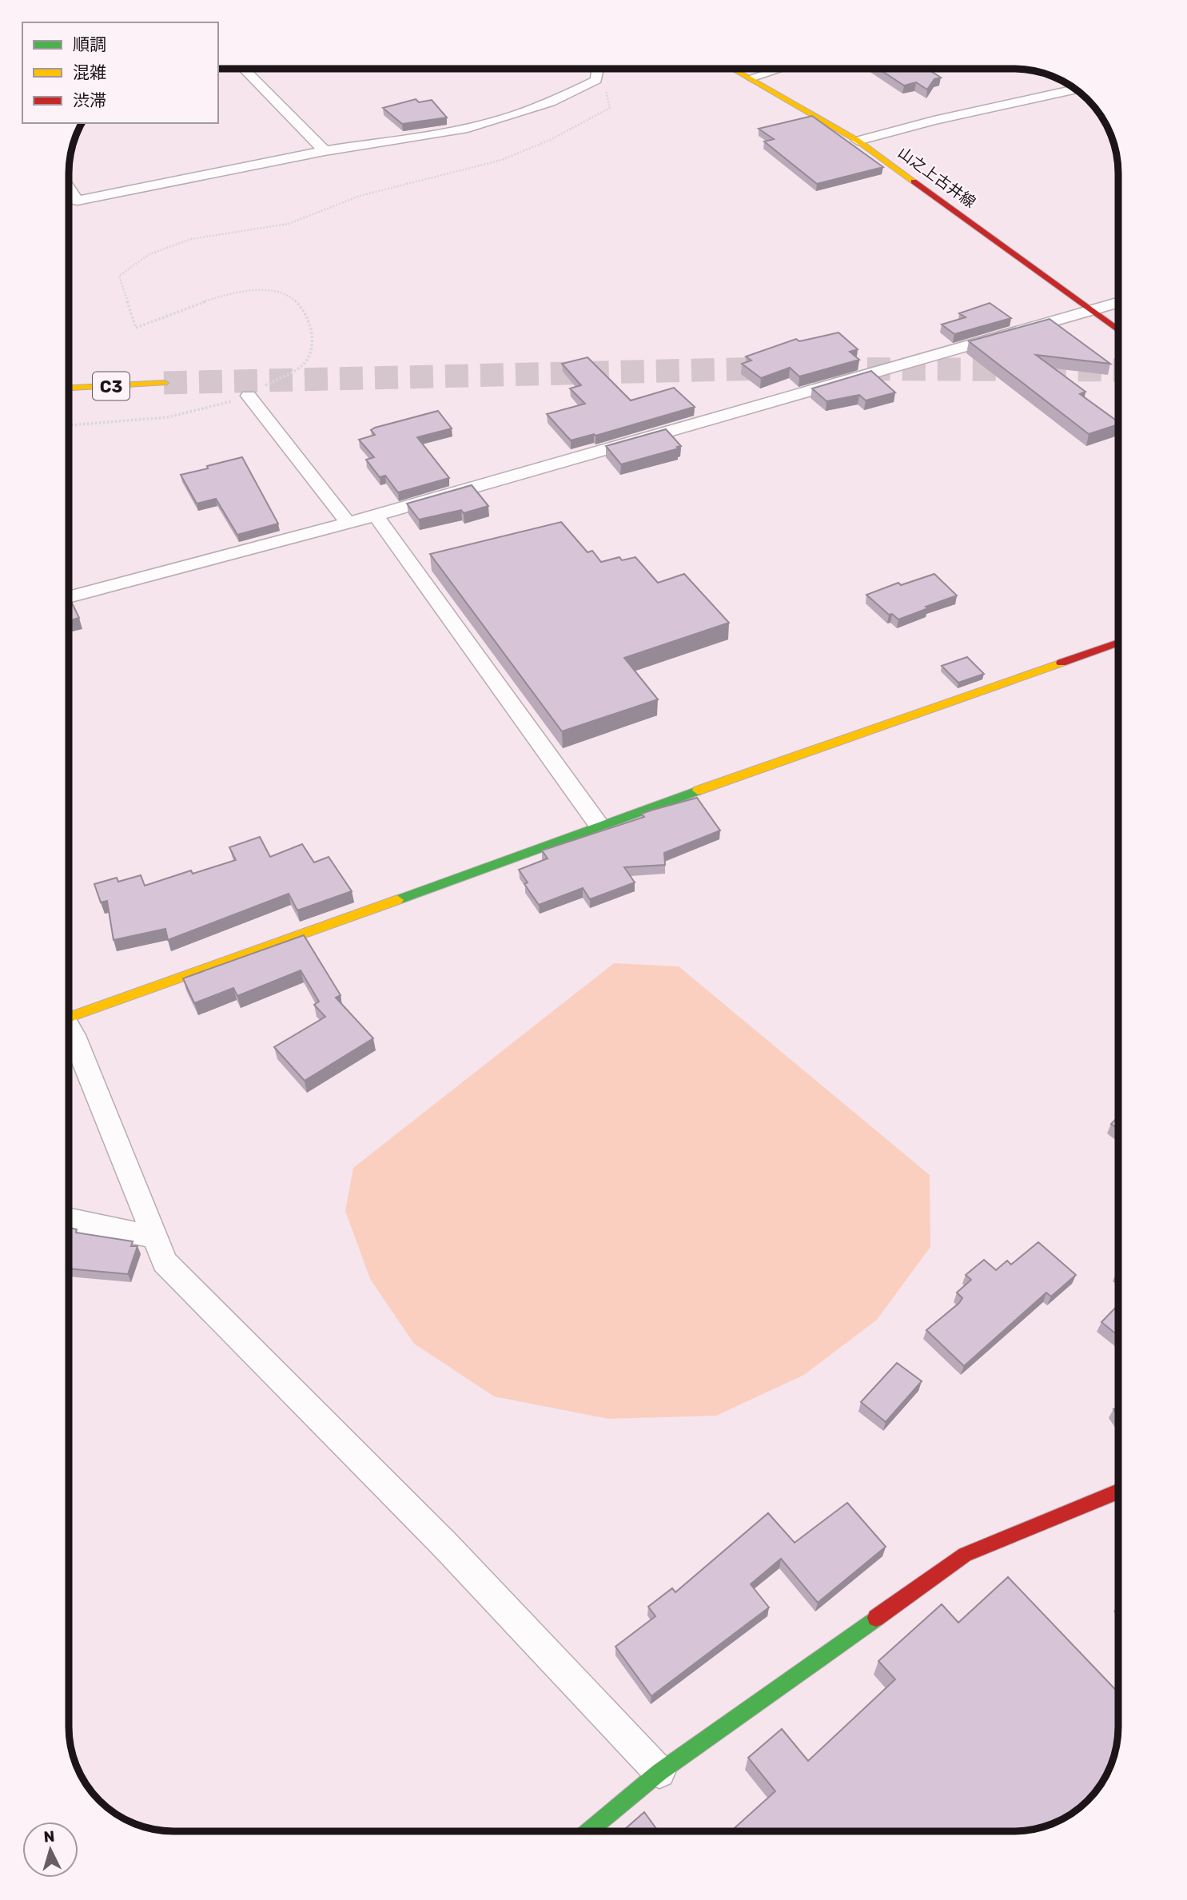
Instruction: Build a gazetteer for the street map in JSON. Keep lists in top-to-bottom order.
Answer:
{
  "streets": {
    "main road": ["山之上古井線", "C3"]
  },
  "legend": ["順調", "混雑", "渋滞"],
  "north": "top"
}
